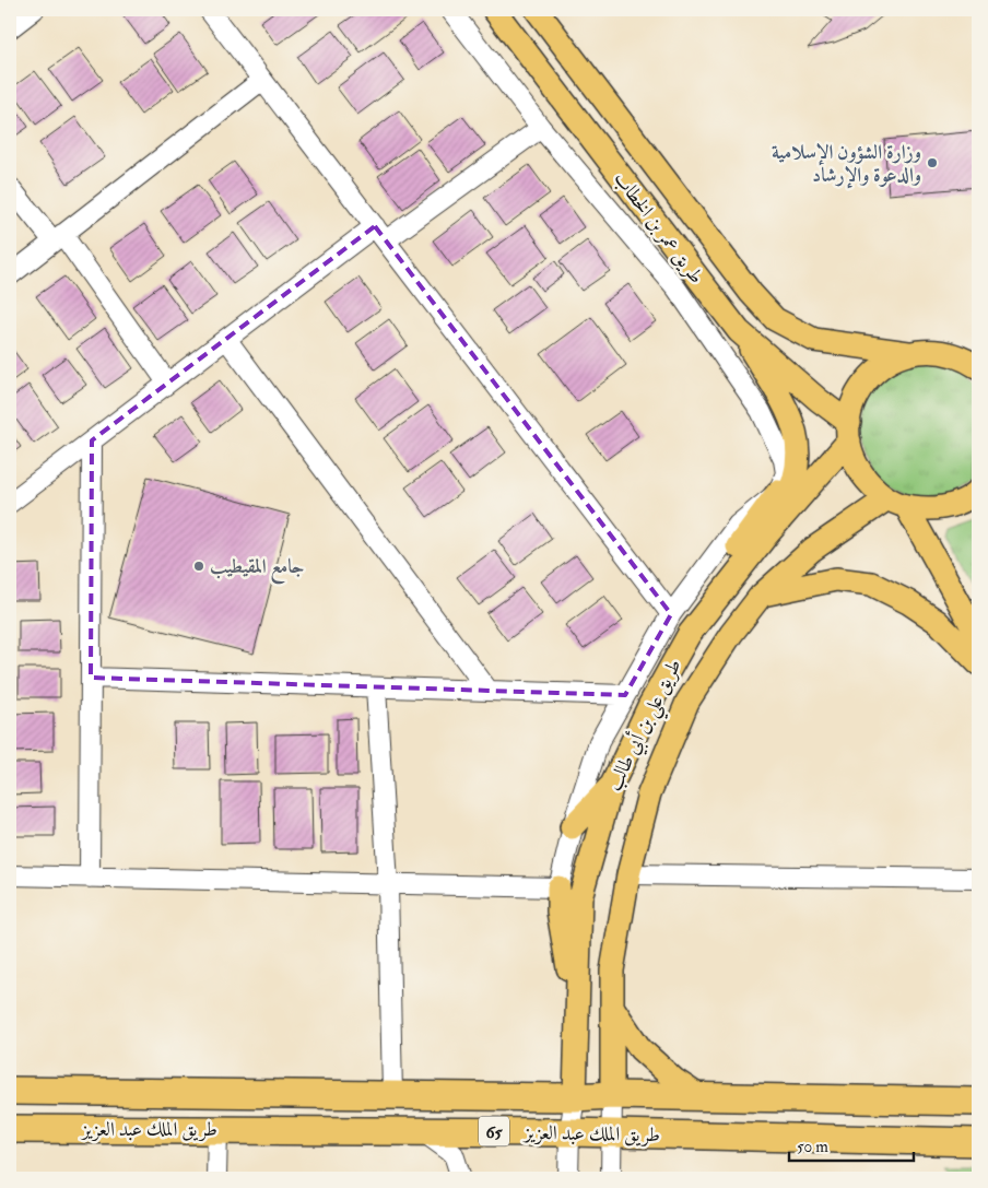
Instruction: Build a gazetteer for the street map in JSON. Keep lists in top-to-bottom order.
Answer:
{
  "streets": {
    "highway": ["طريق الملك عبد العزيز", "65"],
    "main road": ["طريق عمر بن الخطاب", "طريق علي بن أبي طالب"]
  },
  "crossings": [
    ["طريق عمر بن الخطاب", "طريق علي بن أبي طالب"],
    ["طريق علي بن أبي طالب", "طريق الملك عبد العزيز"]
  ],
  "places": ["وزارة الشؤون الإسلامية والدعوة والإرشاد", "جامع المقيطيب"],
  "scale_bar": "50 m"
}
